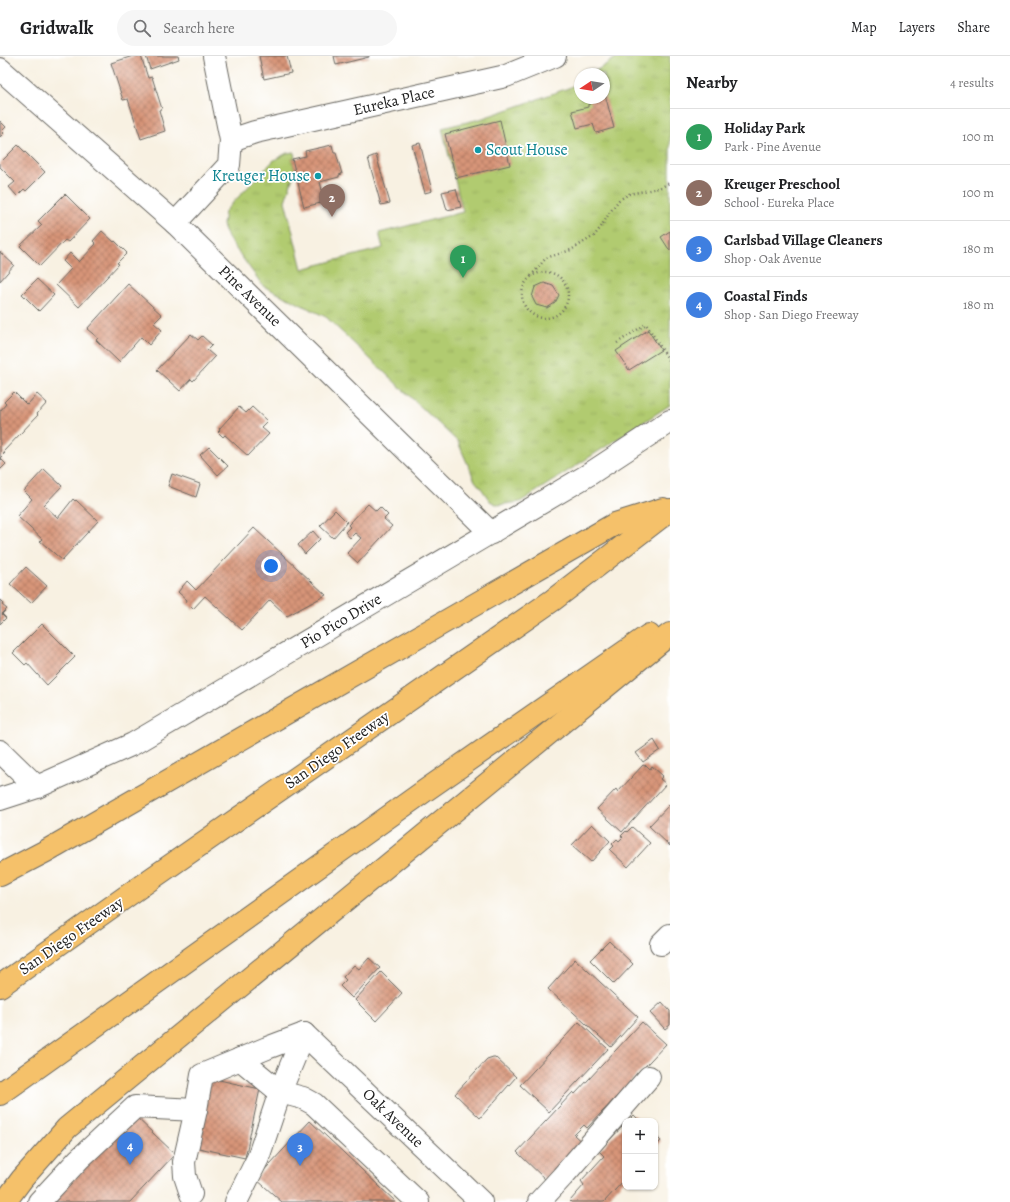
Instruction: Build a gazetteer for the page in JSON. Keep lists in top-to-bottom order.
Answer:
{
  "streets": {
    "highway": ["San Diego Freeway"],
    "street": [
      "Eureka Place",
      "Pine Avenue",
      "Pio Pico Drive",
      "Oak Avenue"
    ]
  },
  "crossings": [
    ["Pine Avenue", "Pio Pico Drive"]
  ],
  "places": ["Scout House", "Kreuger House"],
  "north": "left",
  "page": {
    "header": "Gridwalk",
    "search": "Search here",
    "nav": ["Map", "Layers", "Share"],
    "heading": ["Nearby", "4 results"],
    "list": [
      {
        "mark": "1",
        "name": "Holiday Park",
        "note": "Park · Pine Avenue",
        "value": "100 m"
      },
      {
        "mark": "2",
        "name": "Kreuger Preschool",
        "note": "School · Eureka Place",
        "value": "100 m"
      },
      {
        "mark": "3",
        "name": "Carlsbad Village Cleaners",
        "note": "Shop · Oak Avenue",
        "value": "180 m"
      },
      {
        "mark": "4",
        "name": "Coastal Finds",
        "note": "Shop · San Diego Freeway",
        "value": "180 m"
      }
    ],
    "pins": [
      "2",
      "1",
      "4",
      "3"
    ],
    "map_buttons": ["+", "−"]
  }
}
